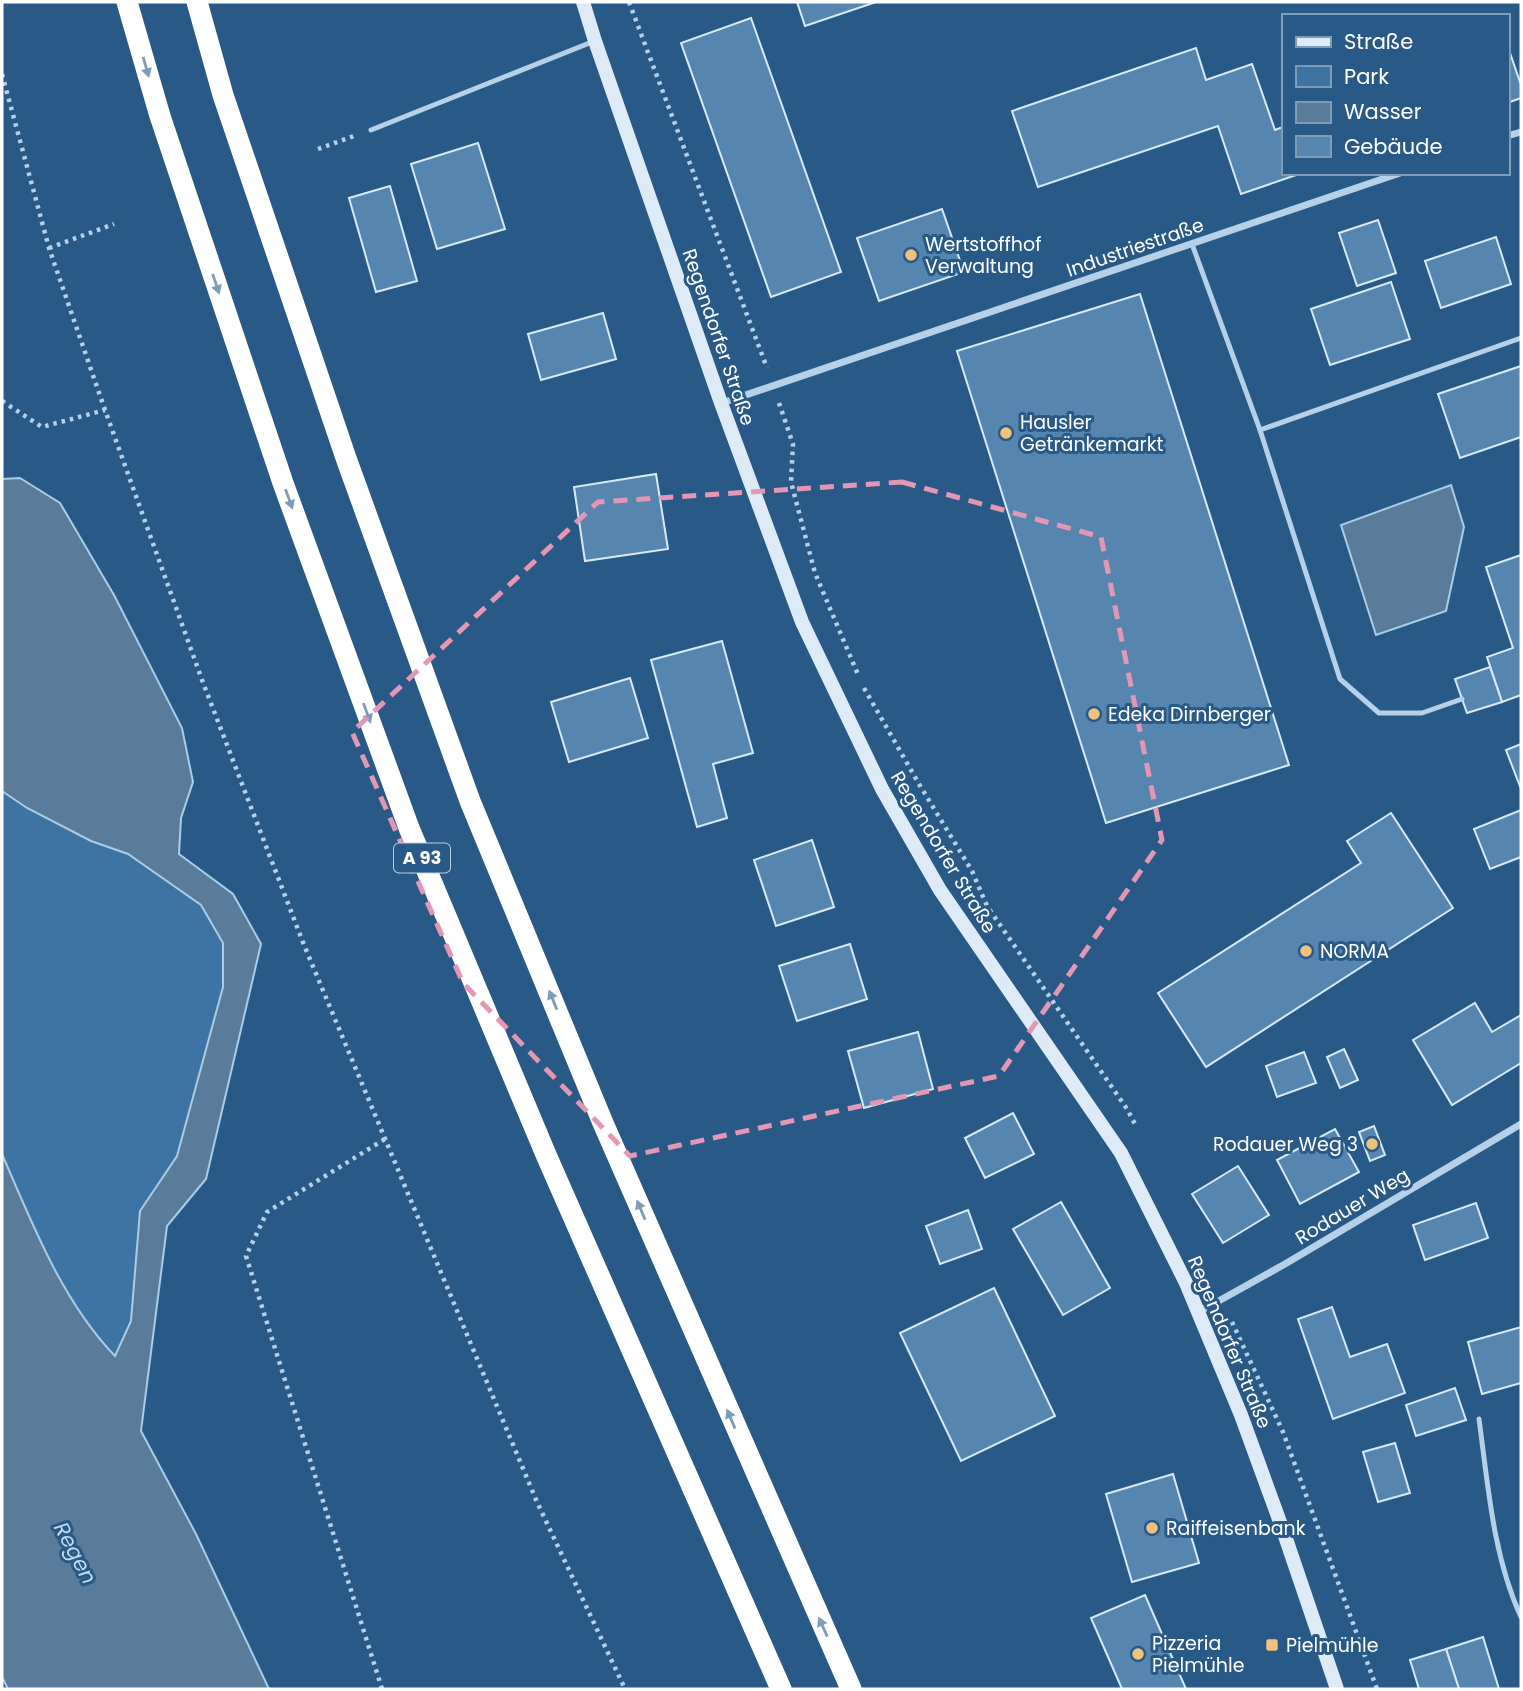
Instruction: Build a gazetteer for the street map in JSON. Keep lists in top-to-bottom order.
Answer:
{
  "streets": {
    "highway": ["A 93"],
    "street": ["Industriestraße", "Regendorfer Straße", "Rodauer Weg"]
  },
  "crossings": [
    ["Industriestraße", "Regendorfer Straße"],
    ["Regendorfer Straße", "Rodauer Weg"]
  ],
  "water": ["Regen"],
  "places": {
    "other": [
      "Wertstoffhof Verwaltung",
      "Hausler Getränkemarkt",
      "Edeka Dirnberger",
      "NORMA",
      "Rodauer Weg 3",
      "Raiffeisenbank",
      "Pizzeria Pielmühle"
    ],
    "transit": ["Pielmühle"]
  },
  "legend": [
    "Straße",
    "Park",
    "Wasser",
    "Gebäude"
  ]
}
